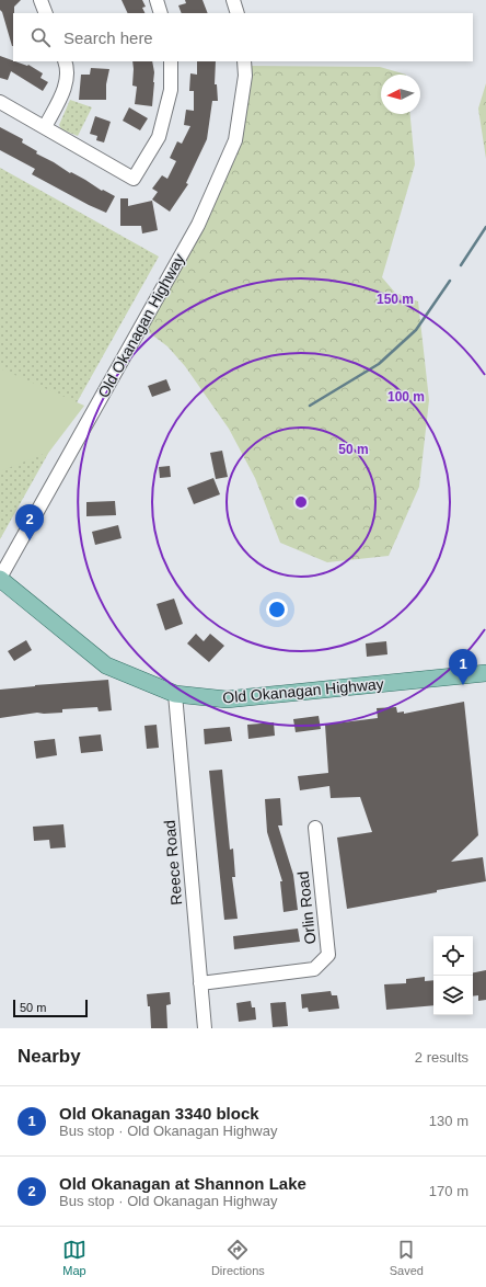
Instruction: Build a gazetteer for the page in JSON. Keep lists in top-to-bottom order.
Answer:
{
  "streets": {
    "main road": ["Old Okanagan Highway"],
    "street": ["Reece Road", "Orlin Road"]
  },
  "crossings": [
    ["Old Okanagan Highway", "Reece Road"],
    ["Reece Road", "Orlin Road"]
  ],
  "scale_bar": "50 m",
  "north": "left",
  "page": {
    "search": "Search here",
    "pins": ["2", "1"],
    "scale": "50 m",
    "heading": ["Nearby", "2 results"],
    "list": [
      {
        "mark": "1",
        "name": "Old Okanagan 3340 block",
        "note": "Bus stop · Old Okanagan Highway",
        "value": "130 m"
      },
      {
        "mark": "2",
        "name": "Old Okanagan at Shannon Lake",
        "note": "Bus stop · Old Okanagan Highway",
        "value": "170 m"
      }
    ],
    "nav": ["Map", "Directions", "Saved"]
  },
  "rings": ["150 m", "100 m", "50 m"]
}
